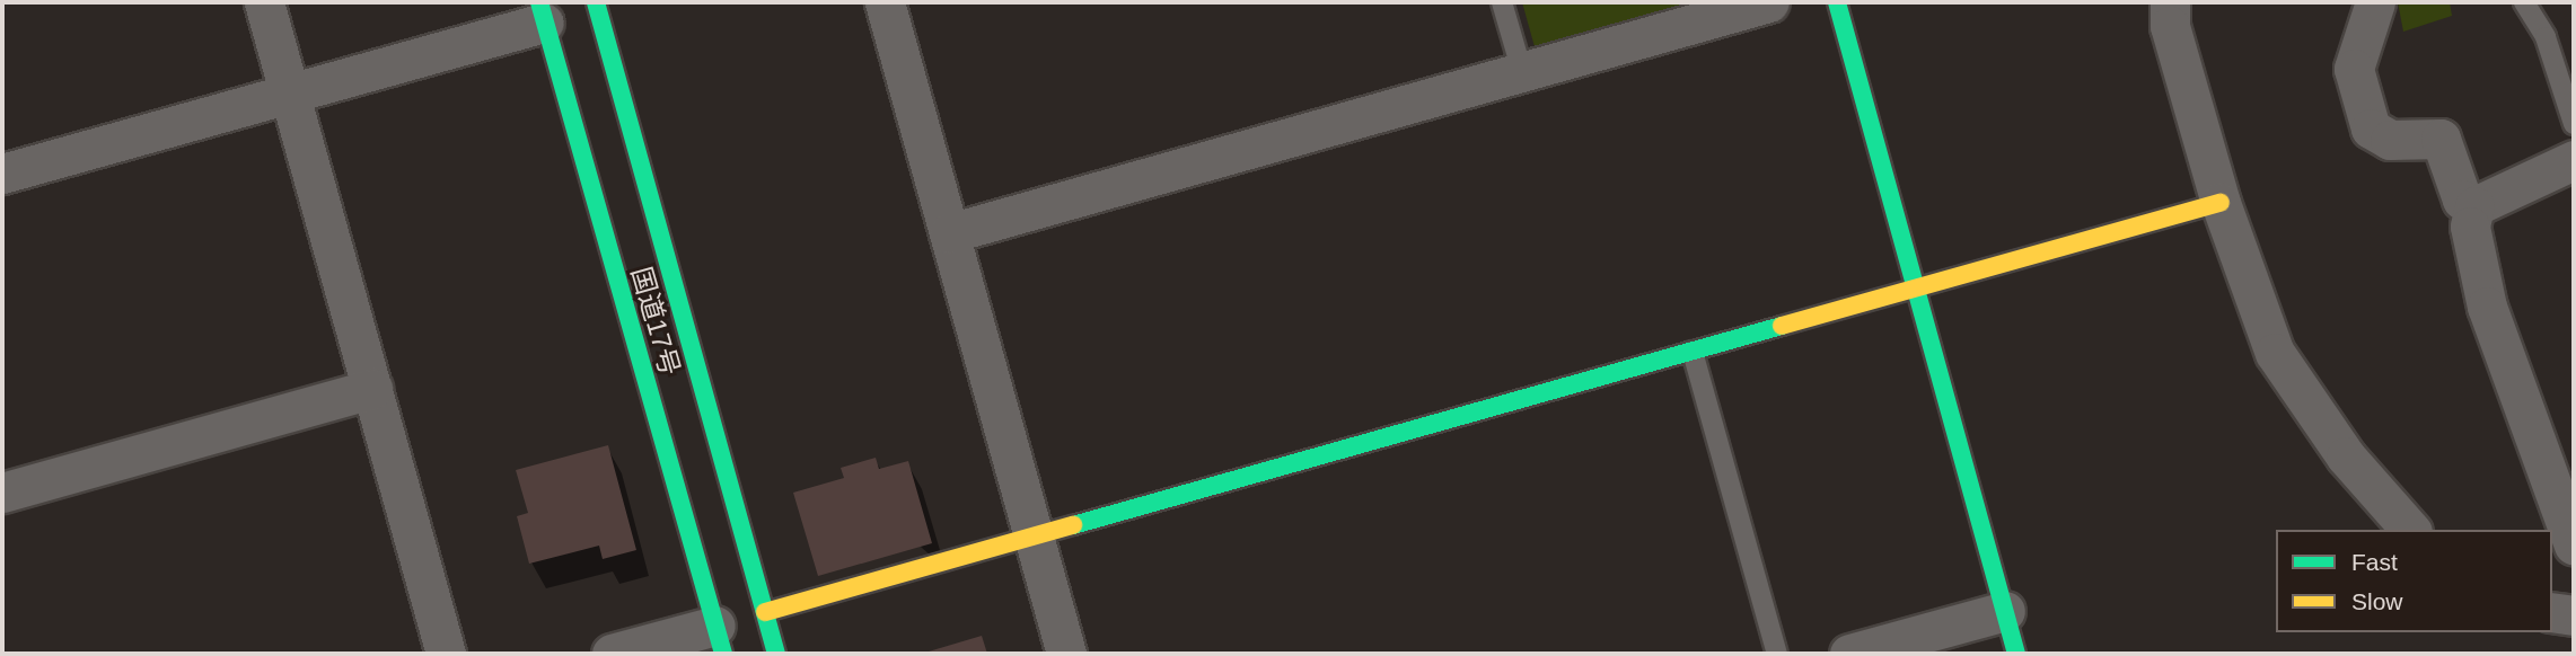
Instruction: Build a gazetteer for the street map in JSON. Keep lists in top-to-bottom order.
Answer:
{
  "streets": {
    "main road": ["国道17号"]
  },
  "legend": ["Fast", "Slow"]
}
